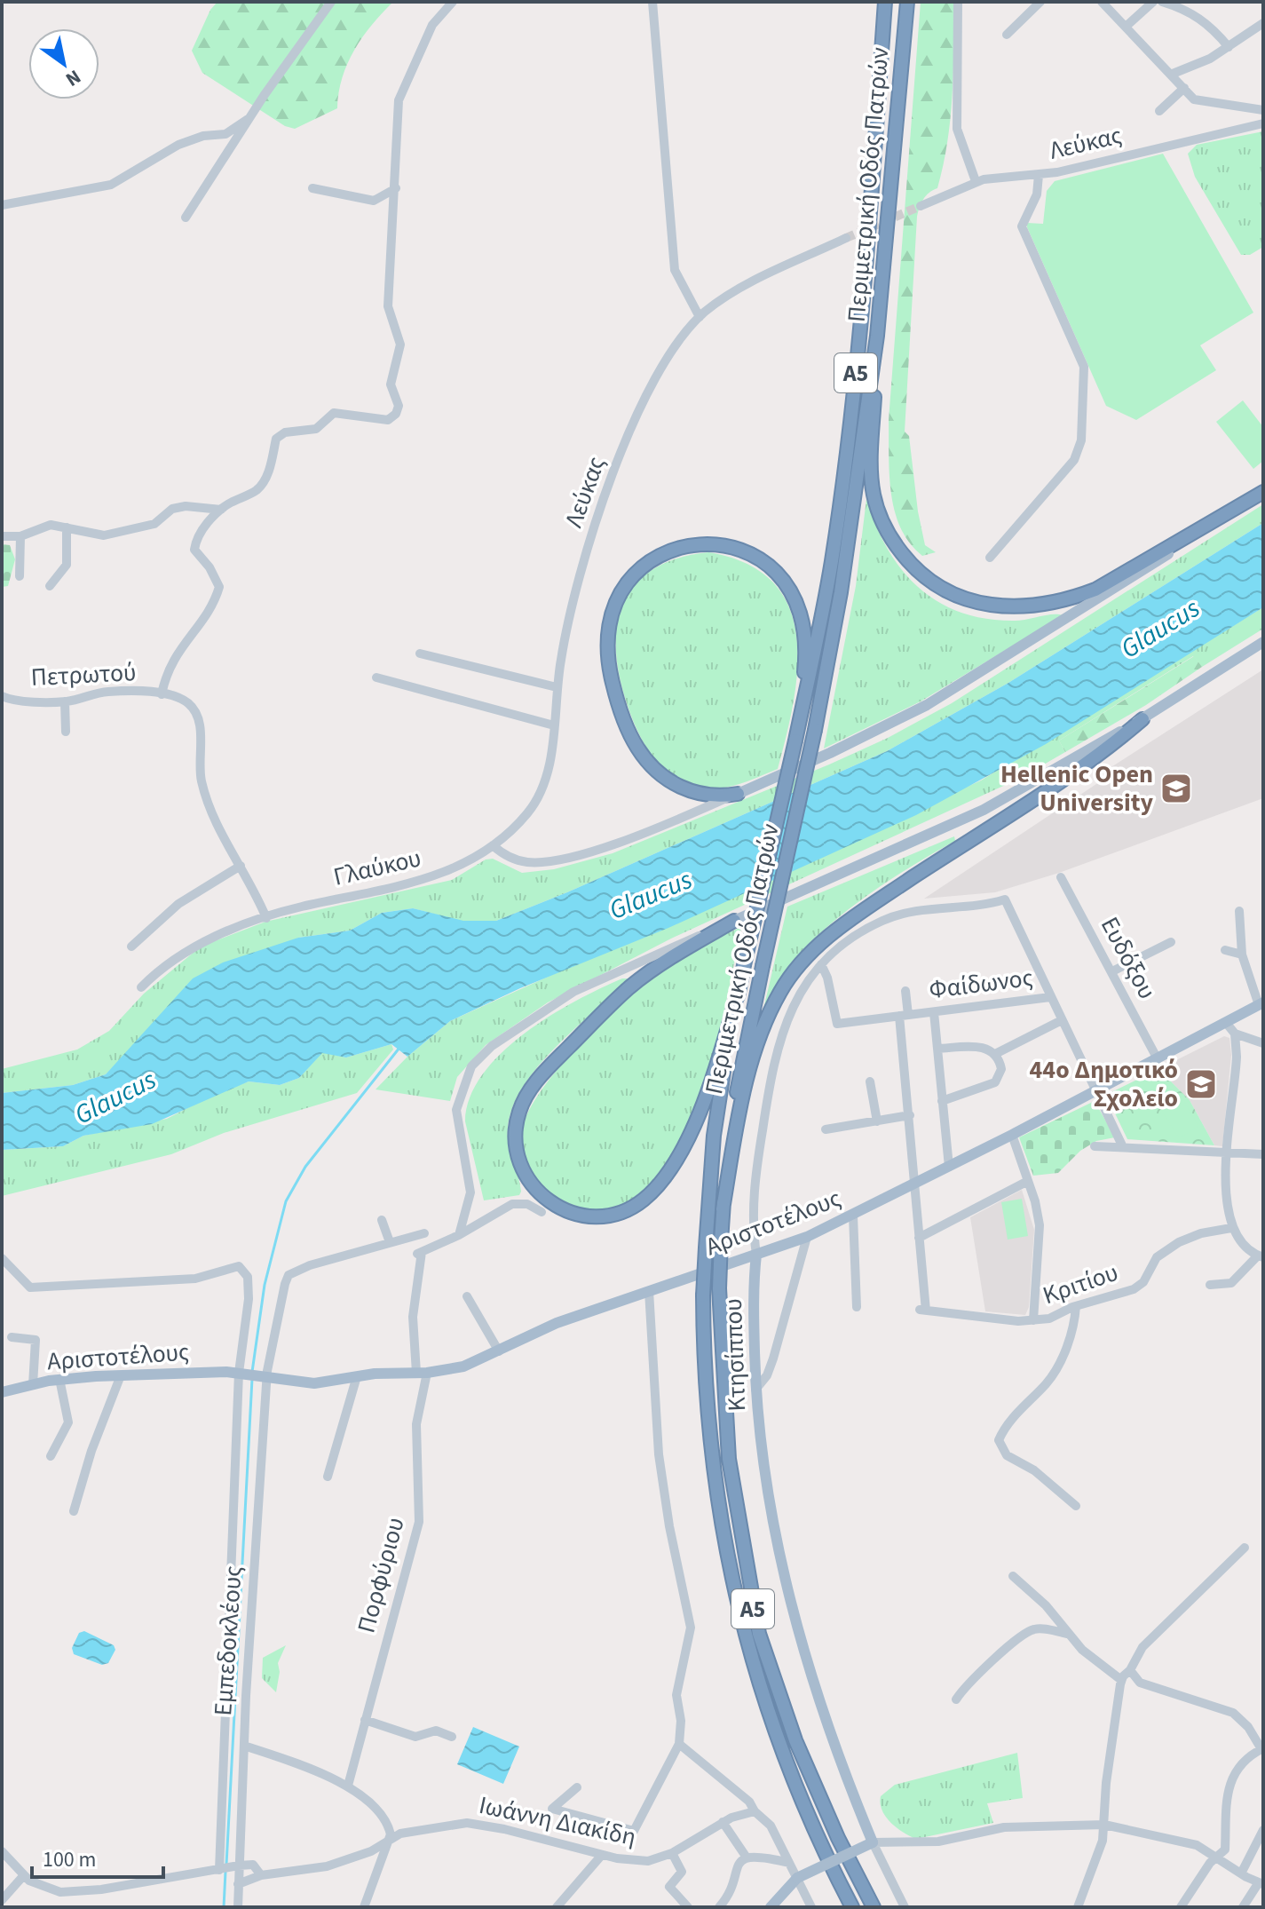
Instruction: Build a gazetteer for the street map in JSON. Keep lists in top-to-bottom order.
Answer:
{
  "streets": {
    "highway": ["Περιμετρική Οδός Πατρών", "Α5"],
    "main road": ["Αριστοτέλους", "Κτησίππου"],
    "street": [
      "Λεύκας",
      "Πετρωτού",
      "Γλαύκου",
      "Ευδόξου",
      "Φαίδωνος",
      "Κριτίου",
      "Πορφύριου",
      "Εμπεδοκλέους",
      "Ιωάννη Διακίδη"
    ]
  },
  "crossings": [
    ["Λεύκας", "Γλαύκου"],
    ["Πετρωτού", "Γλαύκου"],
    ["Ευδόξου", "Αριστοτέλους"],
    ["Φαίδωνος", "Κτησίππου"],
    ["Αριστοτέλους", "Κτησίππου"],
    ["Αριστοτέλους", "Πορφύριου"],
    ["Αριστοτέλους", "Εμπεδοκλέους"],
    ["Εμπεδοκλέους", "Ιωάννη Διακίδη"]
  ],
  "water": ["Glaucus"],
  "places": {
    "school or university": ["Hellenic Open University", "44ο Δημοτικό Σχολείο"]
  },
  "scale_bar": "100 m",
  "north": "bottom right"
}
